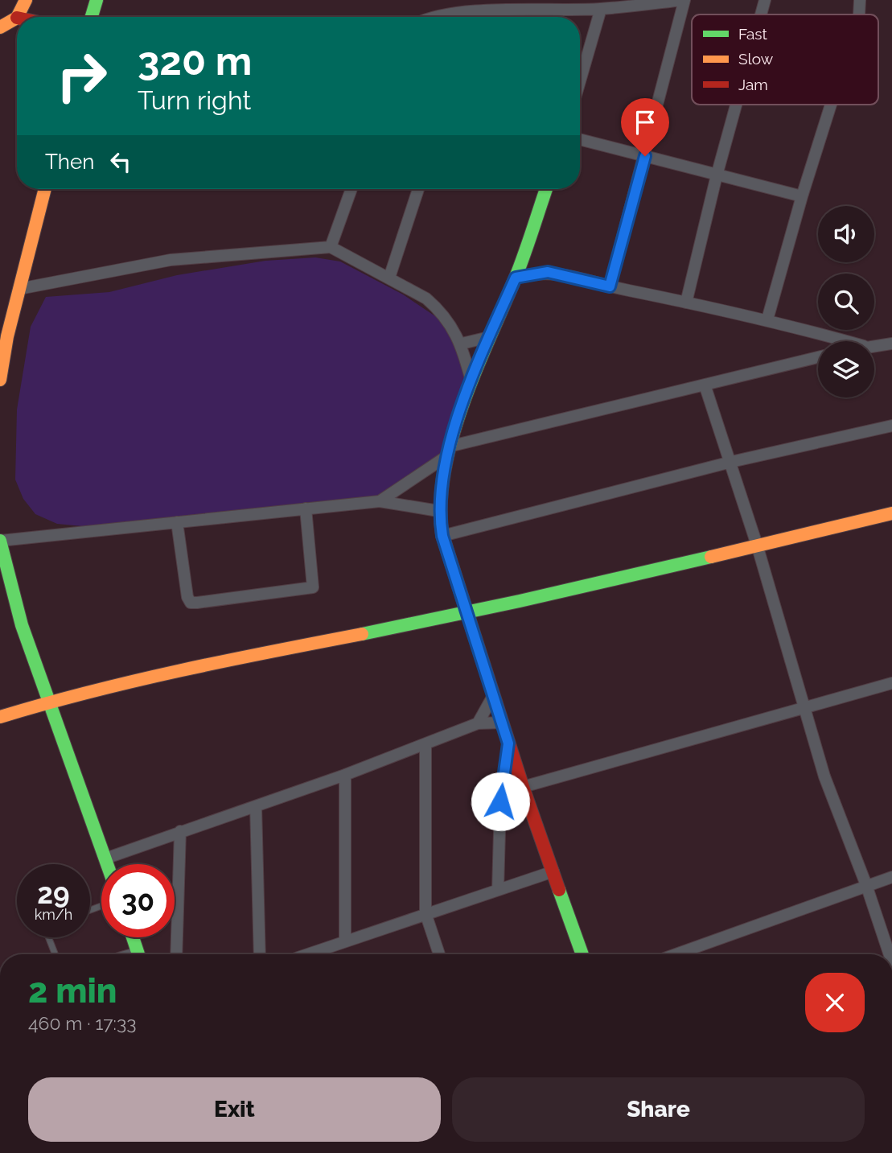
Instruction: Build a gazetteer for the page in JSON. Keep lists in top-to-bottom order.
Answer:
{
  "legend": ["Fast", "Slow", "Jam"],
  "page": {
    "turn": ["320 m", "Turn right"],
    "then": "Then",
    "speed": "29 km/h",
    "limit": "30",
    "heading": ["2 min", "460 m · 17:33"],
    "buttons": ["Exit", "Share"]
  }
}
